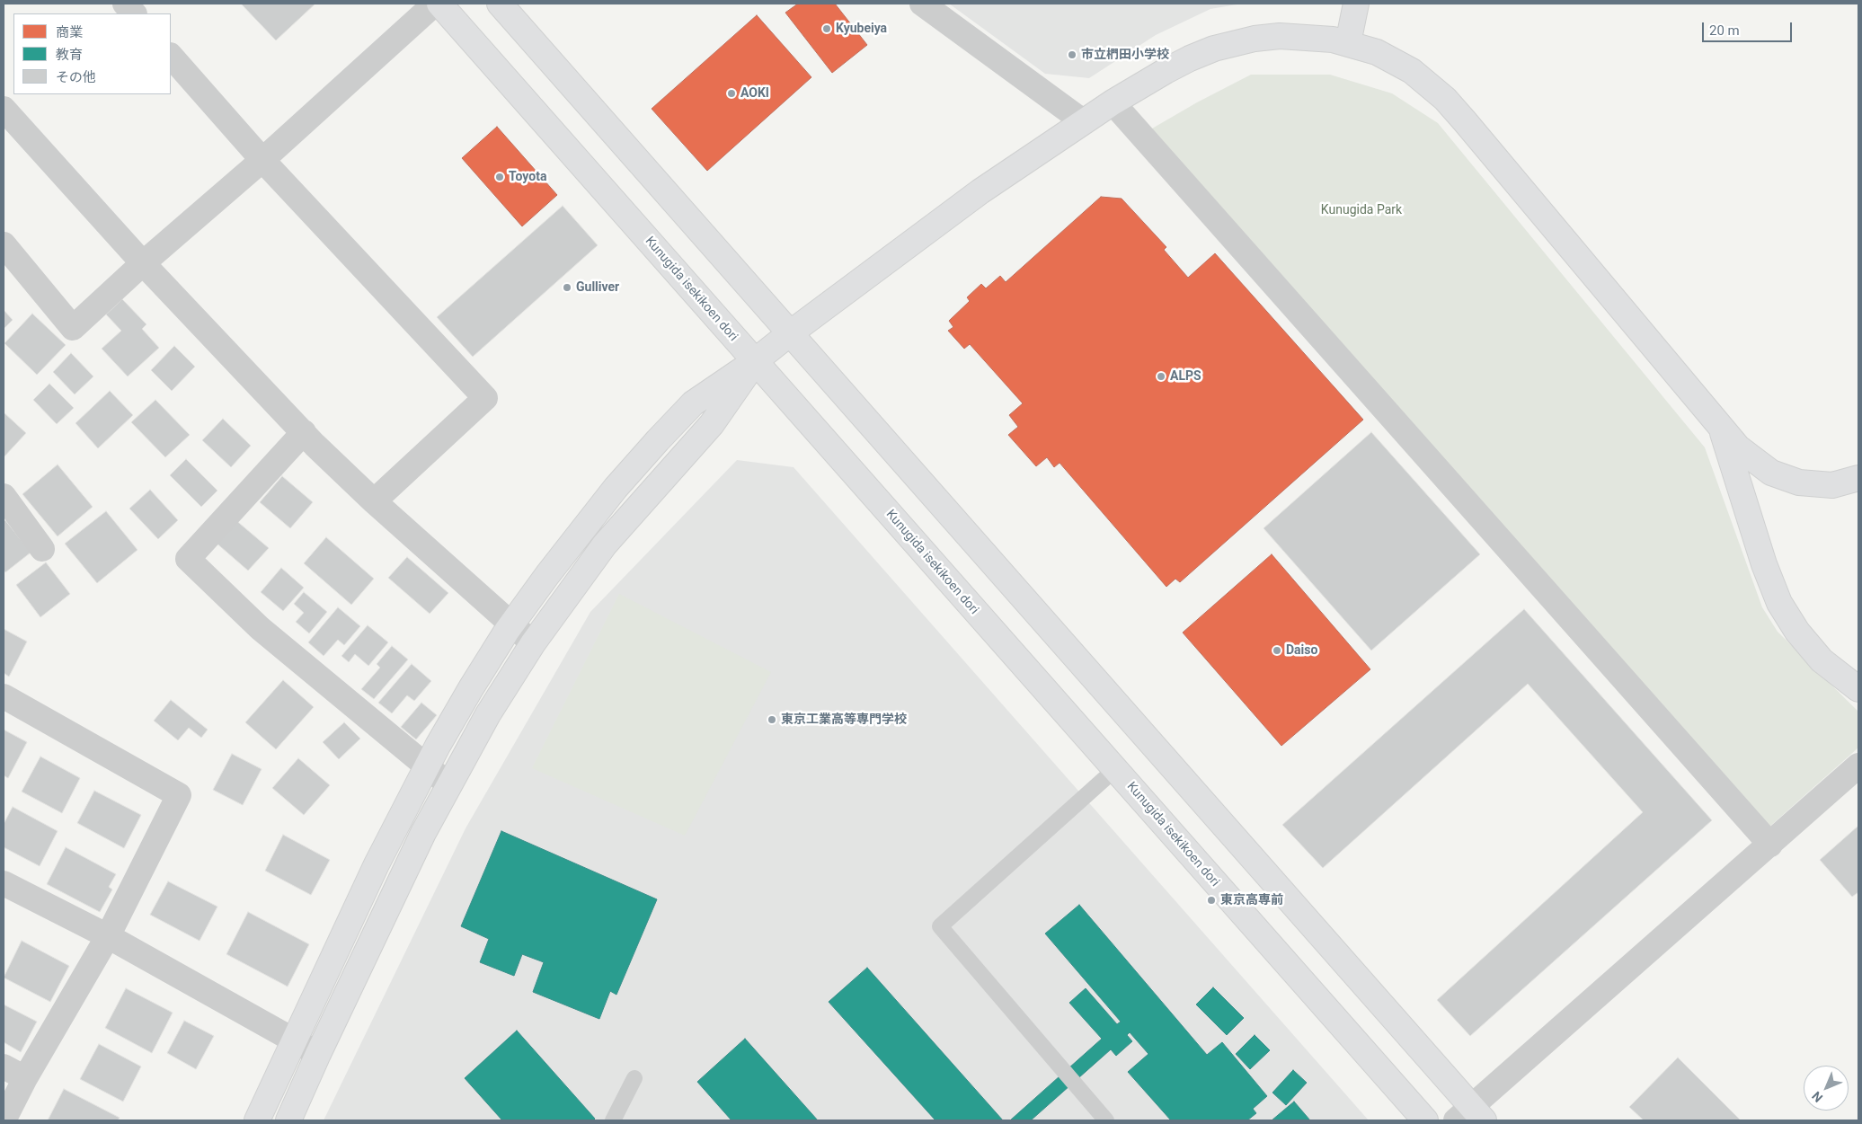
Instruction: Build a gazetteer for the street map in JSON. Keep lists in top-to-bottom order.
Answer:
{
  "streets": {
    "street": ["Kunugida isekikoen dori"]
  },
  "parks": ["Kunugida Park"],
  "places": [
    "Kyubeiya",
    "市立椚田小学校",
    "AOKI",
    "Toyota",
    "Gulliver",
    "ALPS",
    "Daiso",
    "東京工業高等専門学校",
    "東京高専前"
  ],
  "legend": ["商業", "教育", "その他"],
  "scale_bar": "20 m",
  "north": "bottom left"
}
